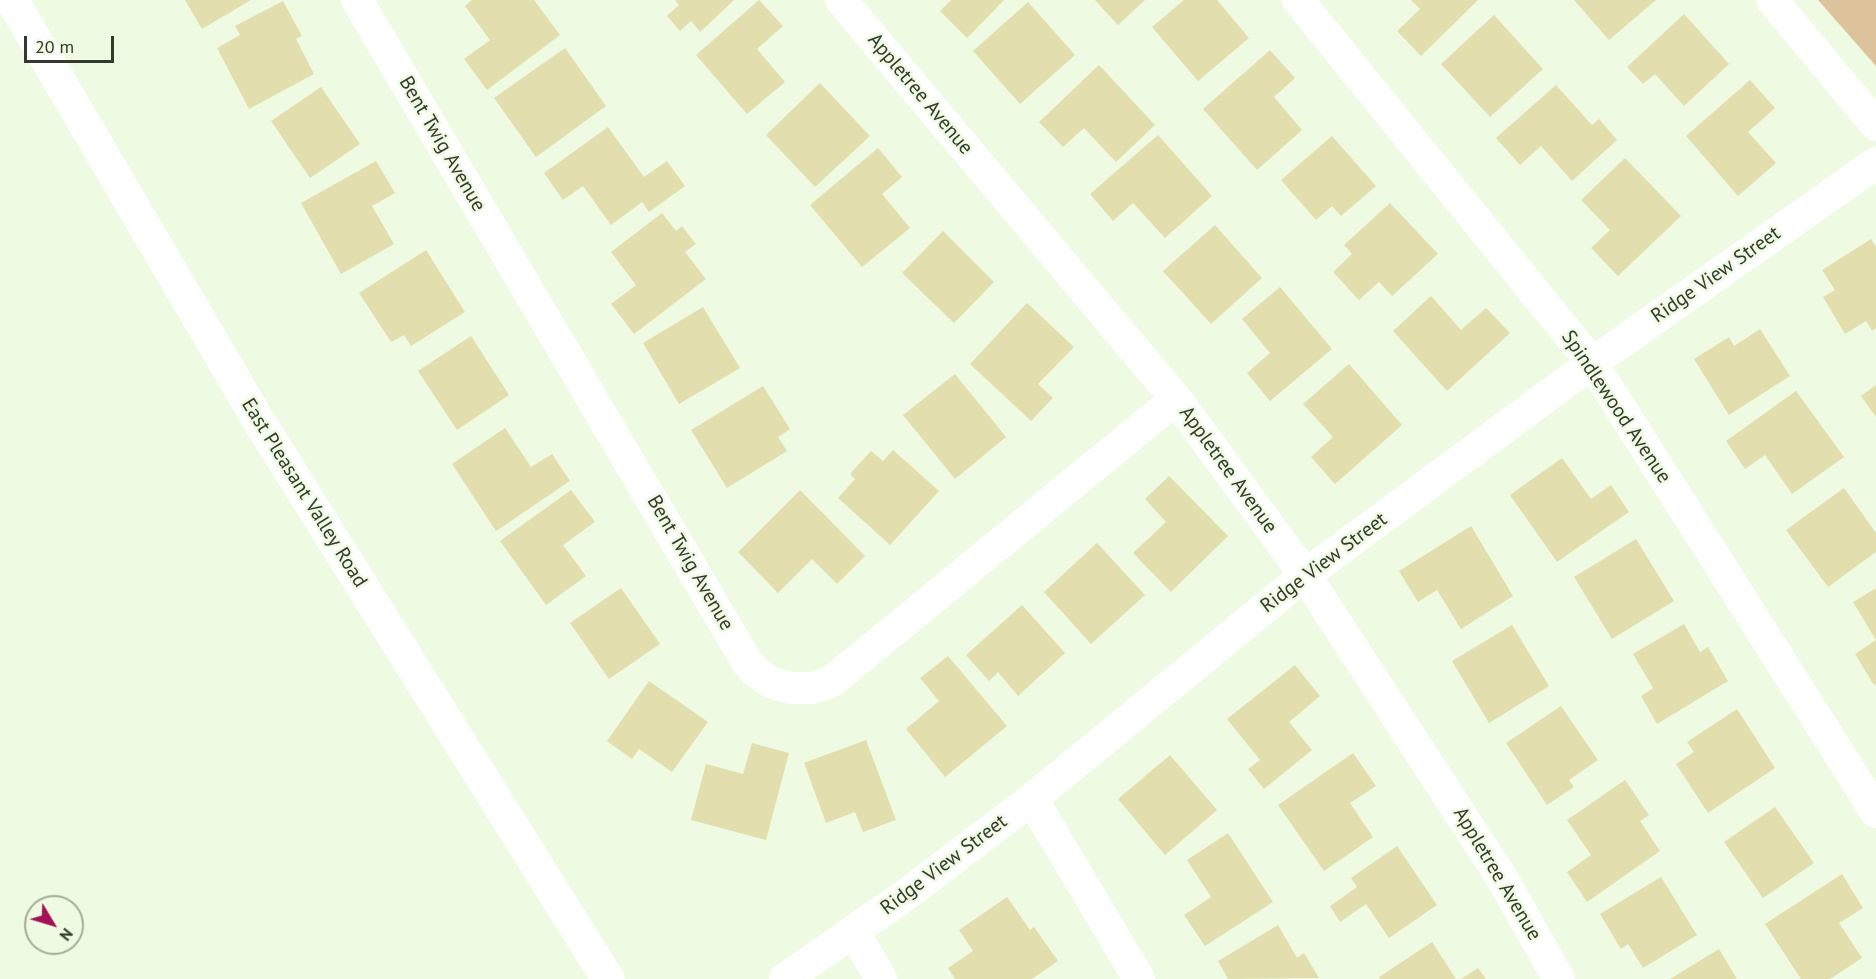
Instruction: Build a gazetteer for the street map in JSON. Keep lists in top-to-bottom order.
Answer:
{
  "streets": {
    "main road": ["East Pleasant Valley Road"],
    "street": [
      "Appletree Avenue",
      "Bent Twig Avenue",
      "Ridge View Street",
      "Spindlewood Avenue"
    ]
  },
  "crossings": [
    ["Appletree Avenue", "Bent Twig Avenue"],
    ["Appletree Avenue", "Ridge View Street"],
    ["Ridge View Street", "Spindlewood Avenue"]
  ],
  "scale_bar": "20 m",
  "north": "bottom right"
}
